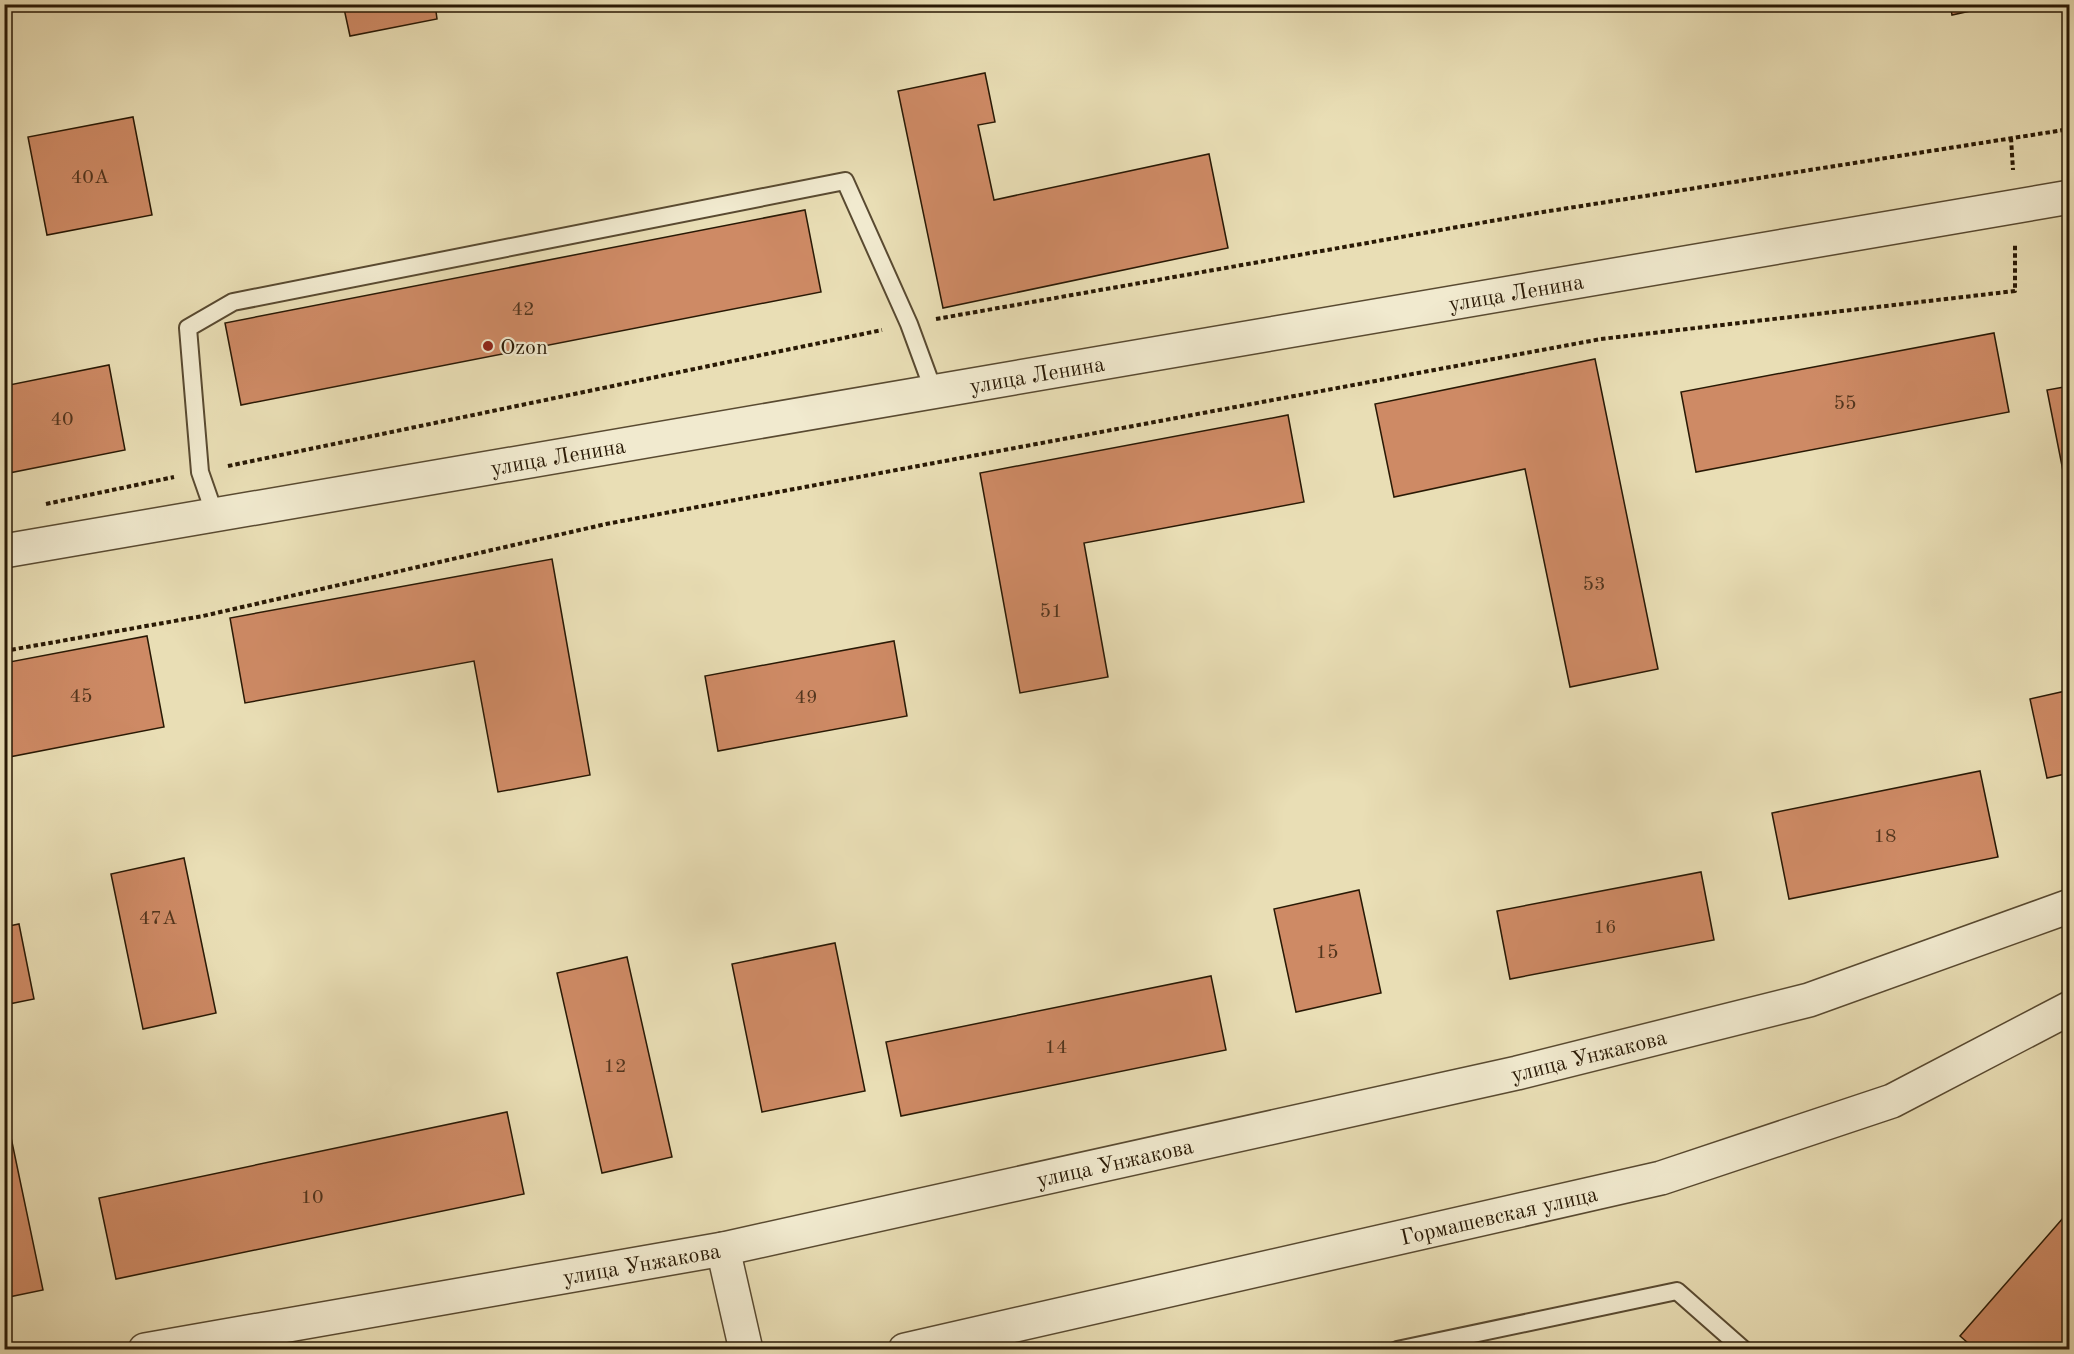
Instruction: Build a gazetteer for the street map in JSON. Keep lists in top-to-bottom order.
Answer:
{
  "streets": {
    "street": ["улица Ленина", "улица Унжакова", "Гормашевская улица"]
  },
  "places": ["Ozon"],
  "house_numbers": [
    "40А",
    "42",
    "55",
    "40",
    "53",
    "51",
    "45",
    "49",
    "18",
    "47А",
    "16",
    "15",
    "14",
    "12",
    "10"
  ]
}
